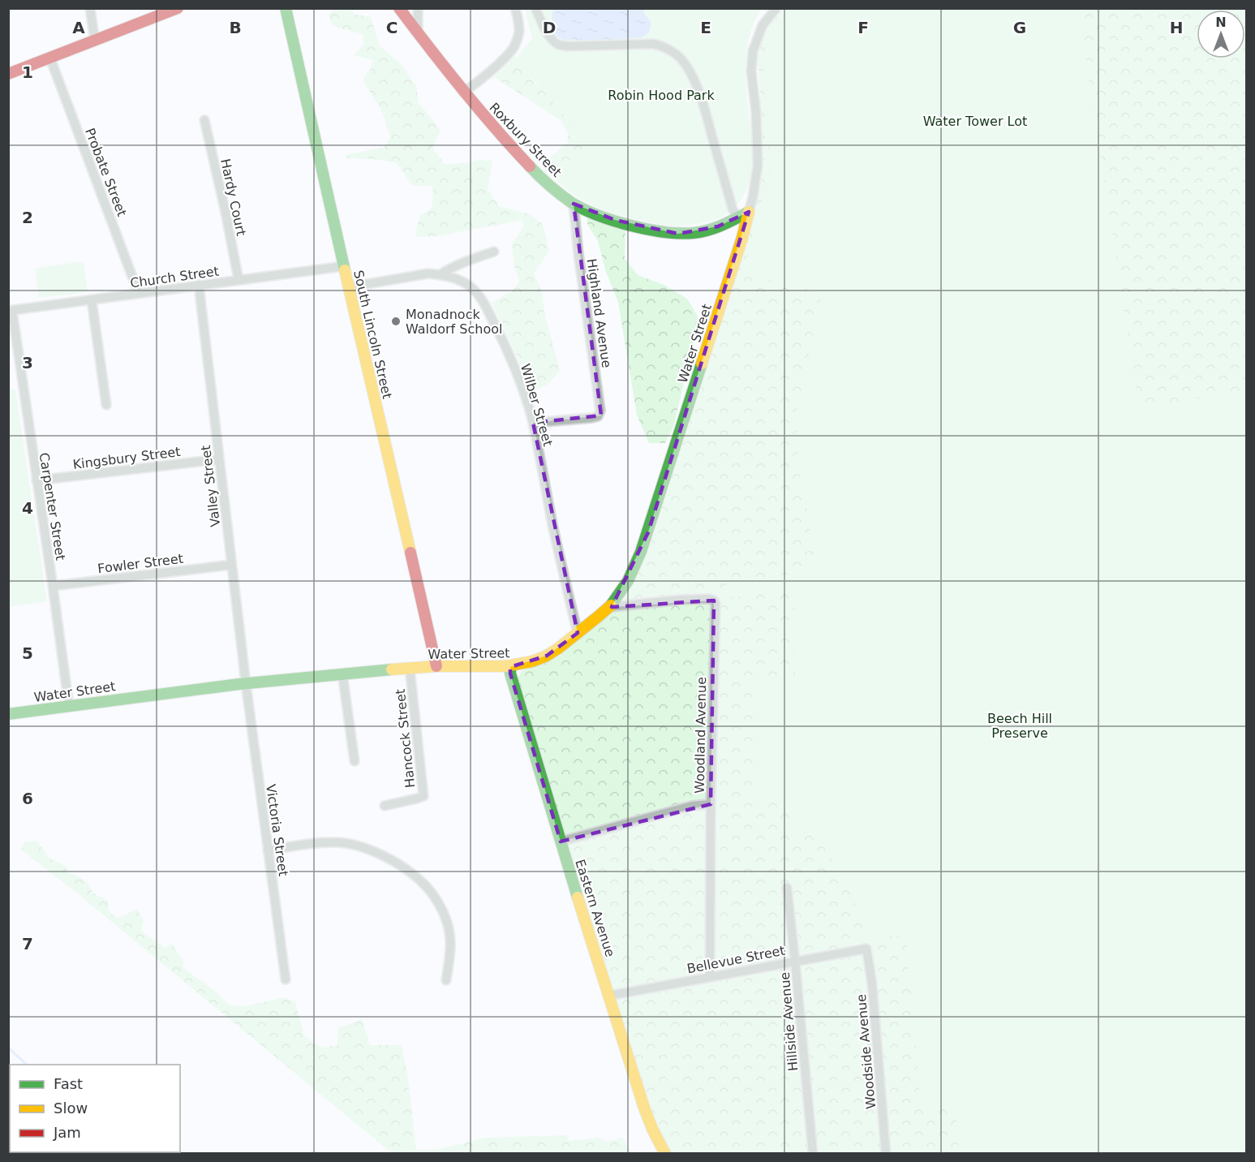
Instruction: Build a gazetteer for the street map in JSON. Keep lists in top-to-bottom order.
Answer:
{
  "streets": {
    "street": [
      "Roxbury Street",
      "Probate Street",
      "Hardy Court",
      "Church Street",
      "Highland Avenue",
      "South Lincoln Street",
      "Water Street",
      "Wilber Street",
      "Kingsbury Street",
      "Valley Street",
      "Carpenter Street",
      "Fowler Street",
      "Woodland Avenue",
      "Hancock Street",
      "Victoria Street",
      "Eastern Avenue",
      "Bellevue Street",
      "Hillside Avenue",
      "Woodside Avenue"
    ]
  },
  "crossings": [
    ["Roxbury Street", "Highland Avenue"],
    ["Roxbury Street", "Water Street"],
    ["Probate Street", "Church Street"],
    ["Hardy Court", "Church Street"],
    ["Church Street", "South Lincoln Street"],
    ["Church Street", "Valley Street"],
    ["Church Street", "Carpenter Street"],
    ["Highland Avenue", "Wilber Street"],
    ["South Lincoln Street", "Water Street"],
    ["South Lincoln Street", "Wilber Street"],
    ["Water Street", "Wilber Street"],
    ["Water Street", "Valley Street"],
    ["Water Street", "Carpenter Street"],
    ["Water Street", "Woodland Avenue"],
    ["Water Street", "Hancock Street"],
    ["Water Street", "Victoria Street"],
    ["Water Street", "Eastern Avenue"],
    ["Kingsbury Street", "Valley Street"],
    ["Kingsbury Street", "Carpenter Street"],
    ["Valley Street", "Fowler Street"],
    ["Valley Street", "Victoria Street"],
    ["Carpenter Street", "Fowler Street"],
    ["Woodland Avenue", "Bellevue Street"],
    ["Eastern Avenue", "Bellevue Street"],
    ["Bellevue Street", "Hillside Avenue"],
    ["Bellevue Street", "Woodside Avenue"]
  ],
  "parks": ["Robin Hood Park", "Water Tower Lot", "Beech Hill Preserve"],
  "places": ["Monadnock Waldorf School"],
  "legend": ["Fast", "Slow", "Jam"],
  "north": "top",
  "grid": {
    "columns": [
      "A",
      "B",
      "C",
      "D",
      "E",
      "F",
      "G",
      "H"
    ],
    "rows": [
      "1",
      "2",
      "3",
      "4",
      "5",
      "6",
      "7"
    ]
  }
}
